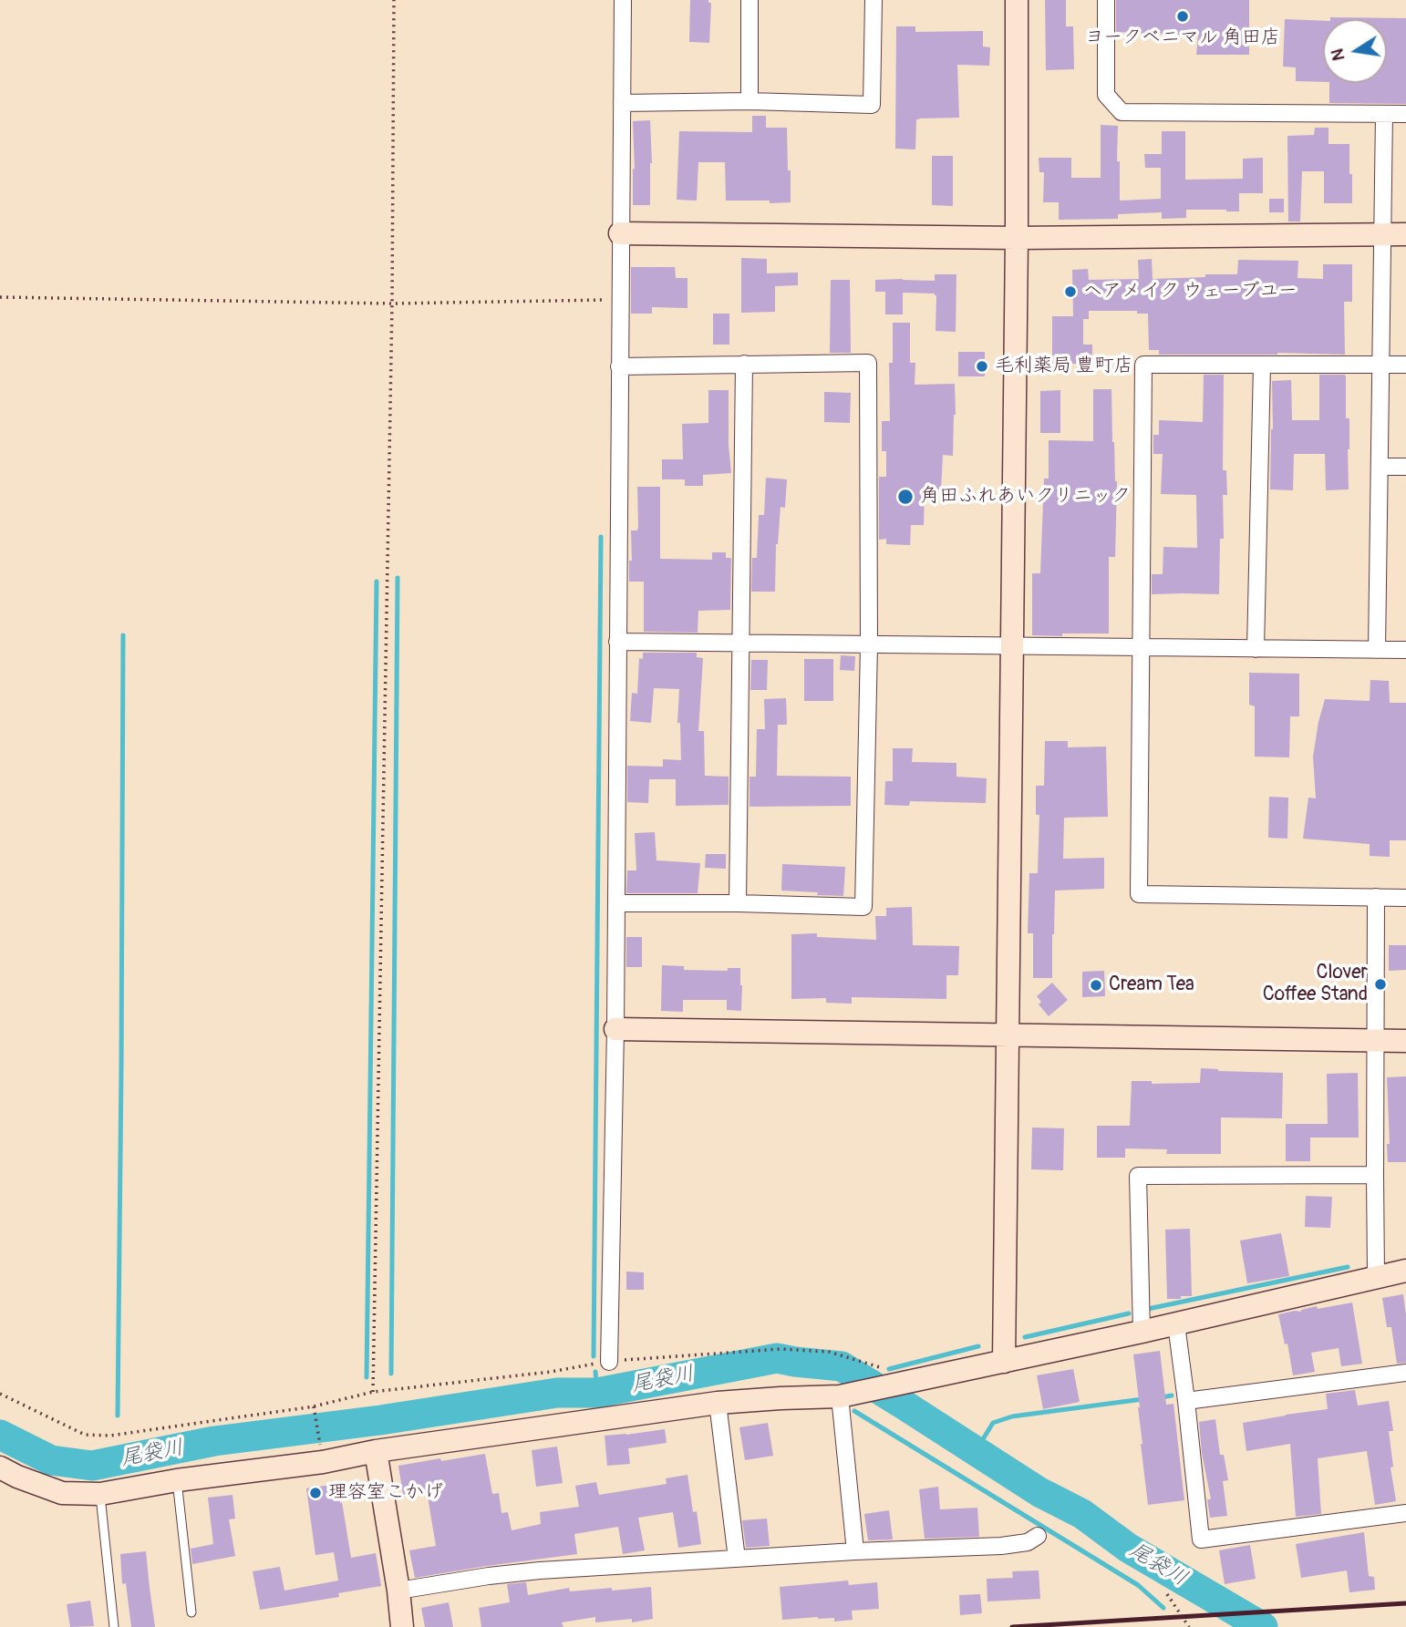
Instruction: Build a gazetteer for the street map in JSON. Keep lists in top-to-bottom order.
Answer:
{
  "water": ["尾袋川"],
  "places": [
    "ヨークベニマル 角田店",
    "ヘアメイク ウェーブユー",
    "毛利薬局 豊町店",
    "角田ふれあいクリニック",
    "Clover Coffee Stand",
    "Cream Tea",
    "理容室こかげ"
  ],
  "north": "left"
}
